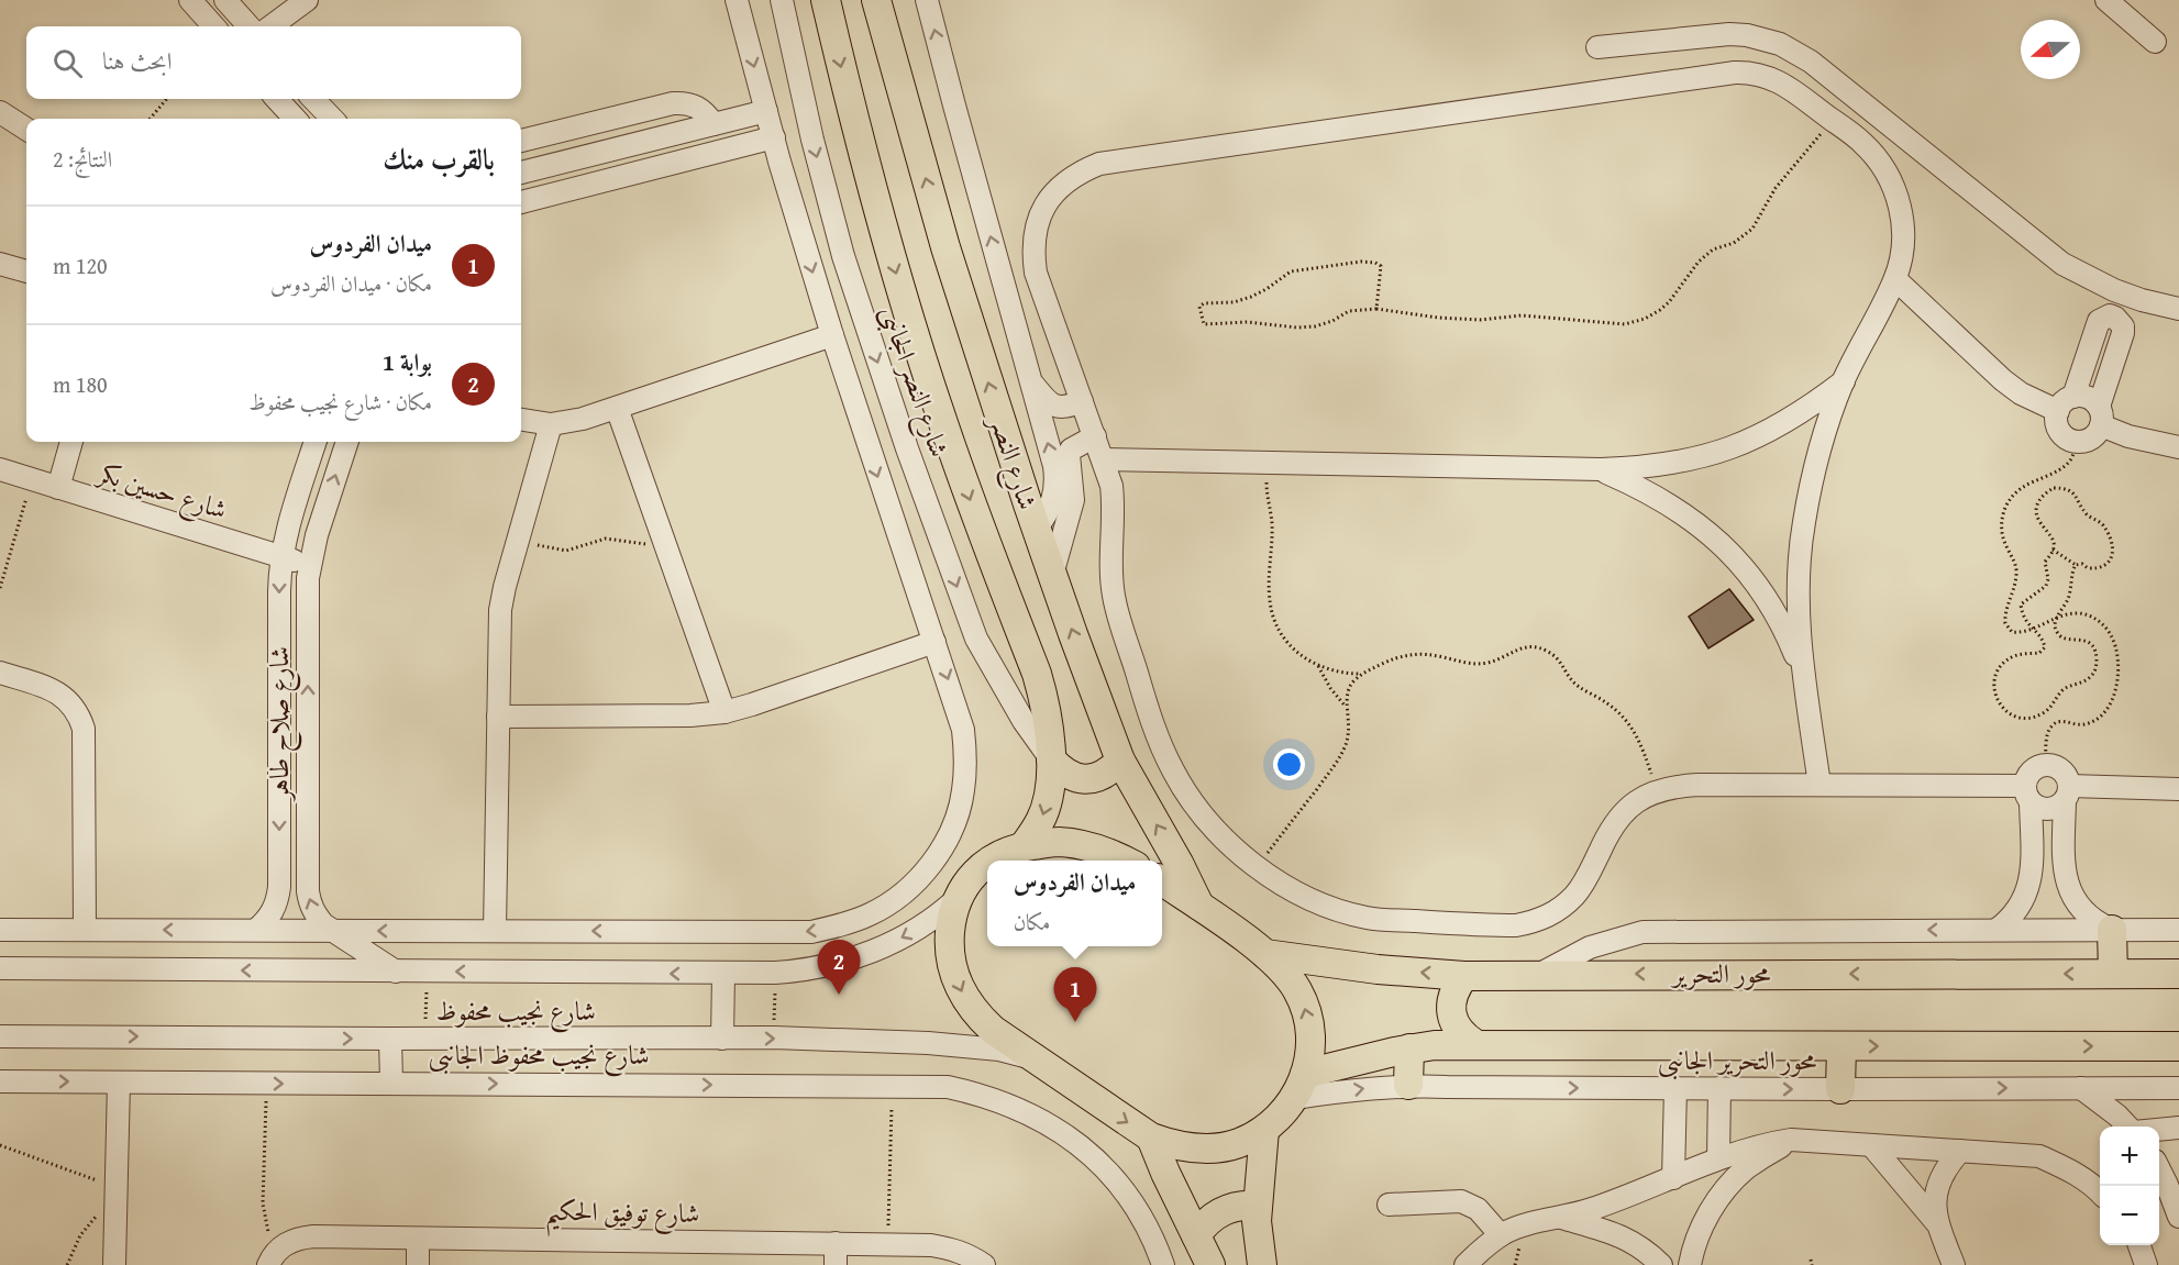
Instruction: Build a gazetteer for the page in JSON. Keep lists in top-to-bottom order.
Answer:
{
  "streets": {
    "main road": ["شارع النصر", "محور التحرير"],
    "street": [
      "شارع النصر الجانبى",
      "شارع حسين بكر",
      "شارع صلاح طاهر",
      "شارع نجيب محفوظ",
      "شارع نجيب محفوظ الجانبى",
      "محور التحرير الجانبى",
      "شارع توفيق الحكيم"
    ]
  },
  "crossings": [
    ["شارع النصر الجانبى", "شارع النصر"],
    ["شارع حسين بكر", "شارع صلاح طاهر"],
    ["شارع صلاح طاهر", "شارع نجيب محفوظ"]
  ],
  "north": "left",
  "page": {
    "search": "ابحث هنا",
    "heading": ["بالقرب منك", "النتائج: 2"],
    "list": [
      {
        "mark": "1",
        "name": "ميدان الفردوس",
        "note": "مكان · ميدان الفردوس",
        "value": "120 m"
      },
      {
        "mark": "2",
        "name": "بوابة 1",
        "note": "مكان · شارع نجيب محفوظ",
        "value": "180 m"
      }
    ],
    "popup": ["ميدان الفردوس", "مكان"],
    "pins": ["2", "1"],
    "map_buttons": ["+", "−"]
  }
}
